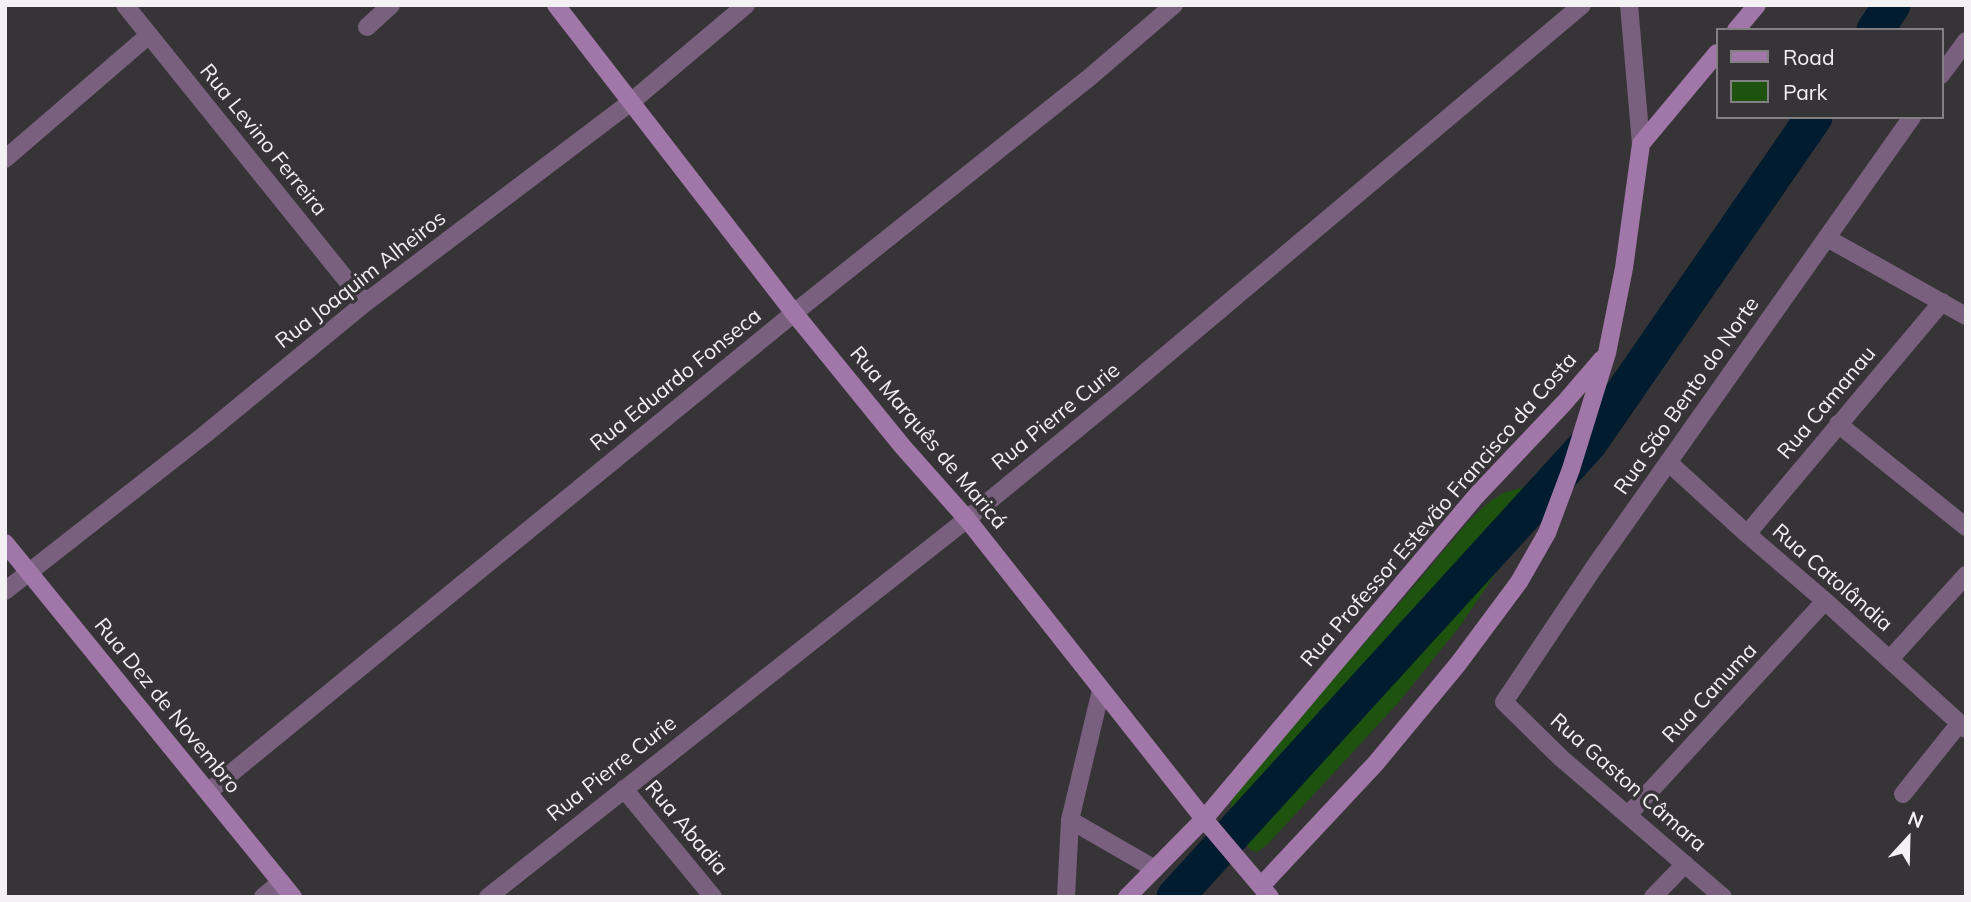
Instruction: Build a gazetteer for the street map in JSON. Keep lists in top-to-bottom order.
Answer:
{
  "streets": {
    "street": [
      "Rua Levino Ferreira",
      "Rua Joaquim Alheiros",
      "Rua Eduardo Fonseca",
      "Rua São Bento do Norte",
      "Rua Camanau",
      "Rua Pierre Curie",
      "Rua Marquês de Maricá",
      "Rua Professor Estevão Francisco da Costa",
      "Rua Catolândia",
      "Rua Canuma",
      "Rua Dez de Novembro",
      "Rua Gaston Câmara",
      "Rua Abadia"
    ]
  },
  "crossings": [
    ["Rua Levino Ferreira", "Rua Joaquim Alheiros"],
    ["Rua Joaquim Alheiros", "Rua Marquês de Maricá"],
    ["Rua Joaquim Alheiros", "Rua Dez de Novembro"],
    ["Rua Eduardo Fonseca", "Rua Marquês de Maricá"],
    ["Rua Eduardo Fonseca", "Rua Dez de Novembro"],
    ["Rua São Bento do Norte", "Rua Catolândia"],
    ["Rua São Bento do Norte", "Rua Gaston Câmara"],
    ["Rua Camanau", "Rua Catolândia"],
    ["Rua Pierre Curie", "Rua Marquês de Maricá"],
    ["Rua Pierre Curie", "Rua Abadia"],
    ["Rua Marquês de Maricá", "Rua Professor Estevão Francisco da Costa"],
    ["Rua Catolândia", "Rua Canuma"],
    ["Rua Canuma", "Rua Gaston Câmara"]
  ],
  "legend": ["Road", "Park"],
  "north": "top"
}
